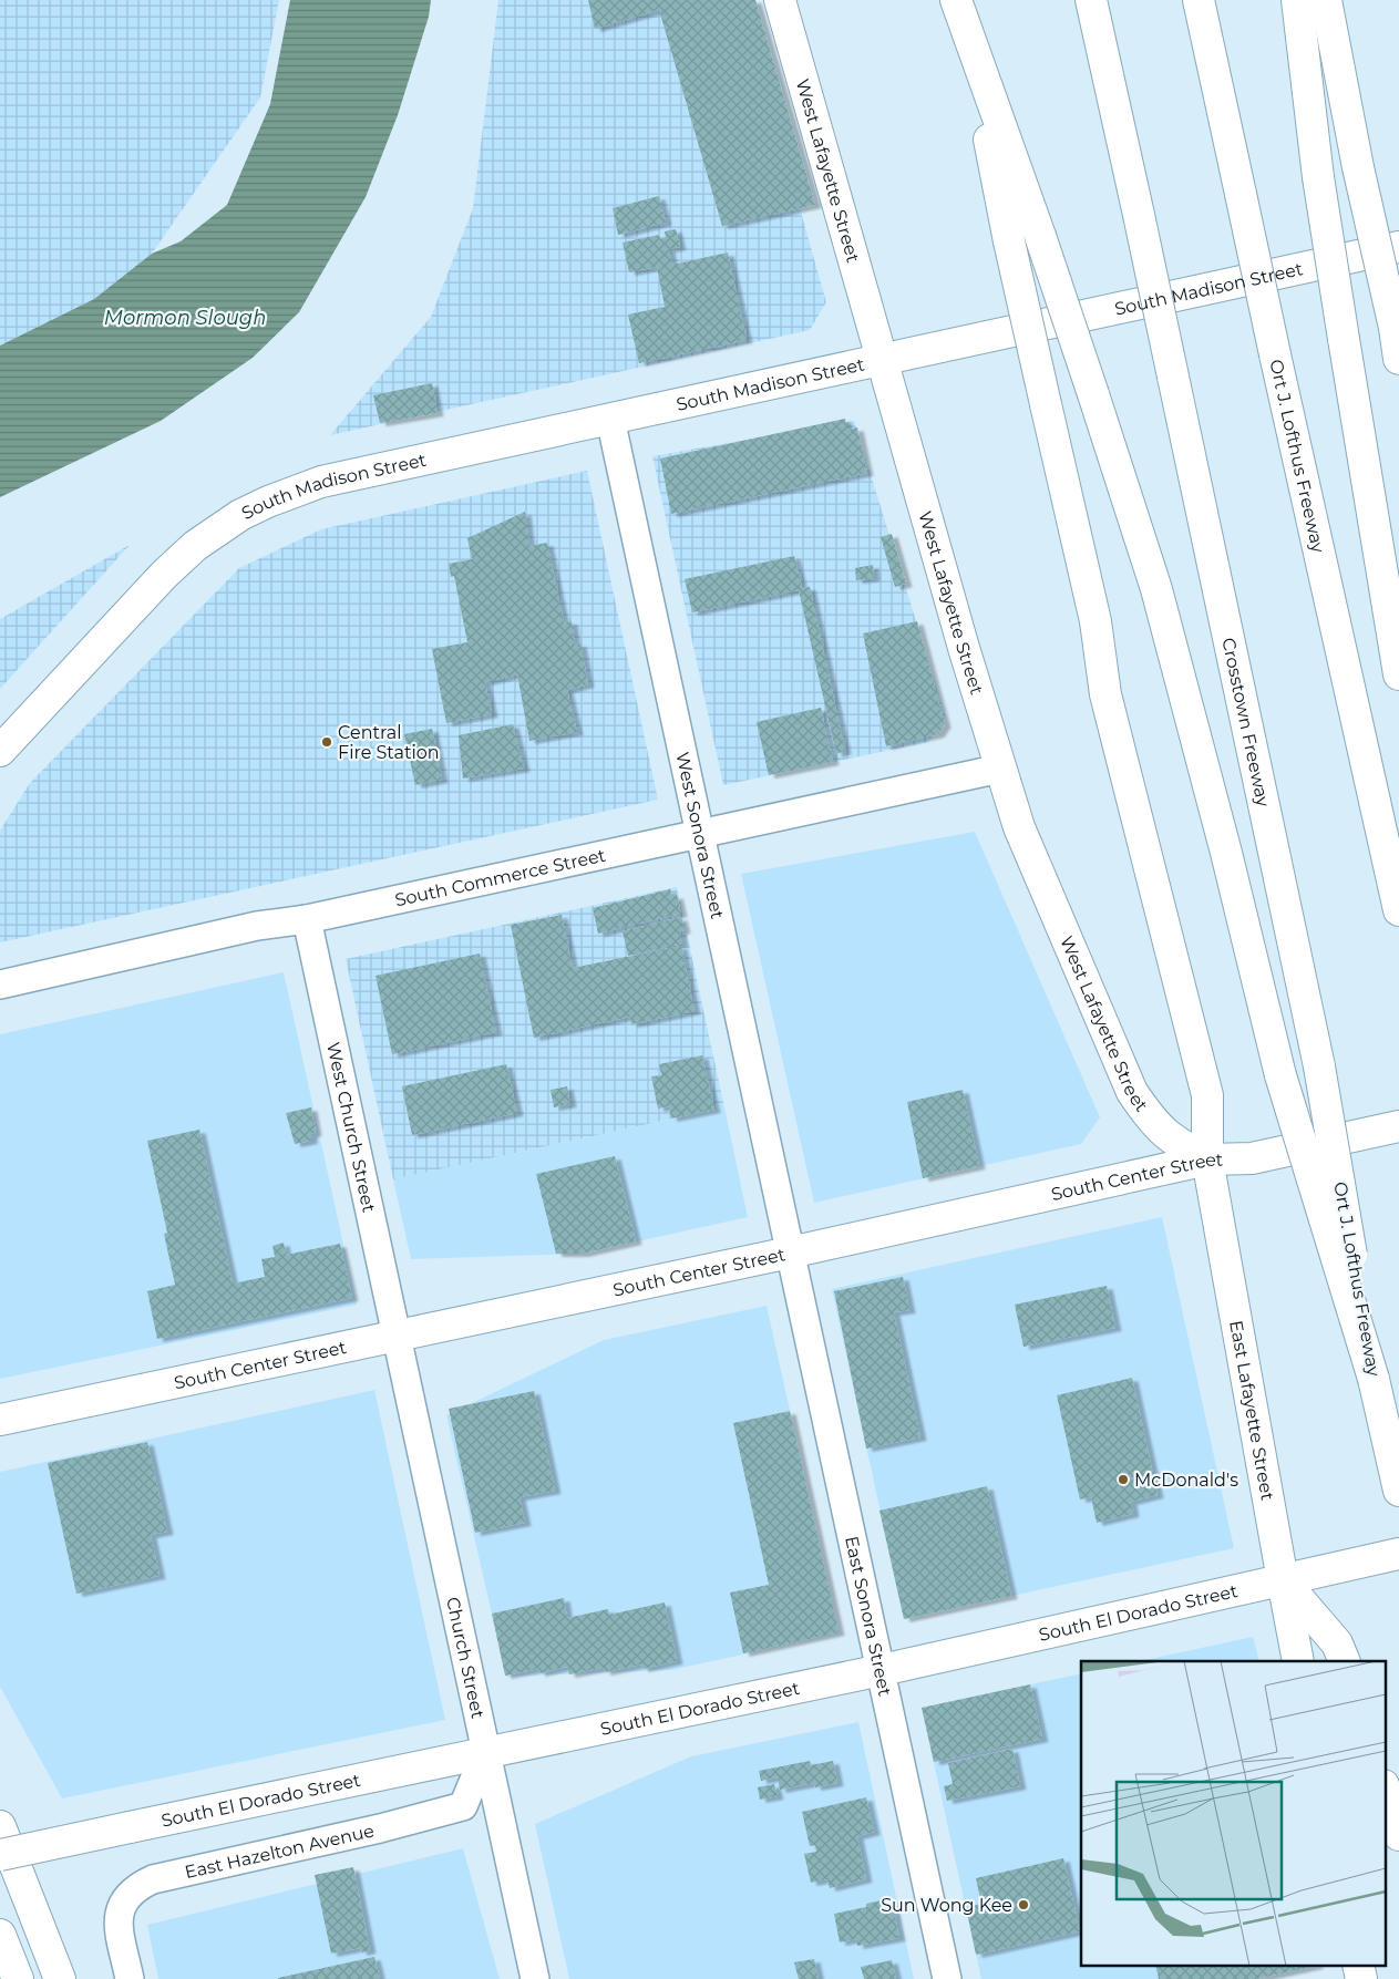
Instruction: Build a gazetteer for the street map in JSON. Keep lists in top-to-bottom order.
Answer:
{
  "streets": {
    "main road": [
      "West Lafayette Street",
      "South Madison Street",
      "Ort J. Lofthus Freeway",
      "Crosstown Freeway",
      "South Center Street",
      "East Lafayette Street",
      "South El Dorado Street"
    ],
    "street": [
      "West Sonora Street",
      "South Commerce Street",
      "West Church Street",
      "East Sonora Street",
      "Church Street",
      "East Hazelton Avenue"
    ]
  },
  "crossings": [
    ["West Lafayette Street", "South Madison Street"],
    ["West Lafayette Street", "South Commerce Street"],
    ["West Lafayette Street", "South Center Street"],
    ["West Lafayette Street", "East Lafayette Street"],
    ["South Madison Street", "West Sonora Street"],
    ["Ort J. Lofthus Freeway", "Crosstown Freeway"],
    ["West Sonora Street", "South Commerce Street"],
    ["West Sonora Street", "South Center Street"],
    ["West Sonora Street", "East Sonora Street"],
    ["South Commerce Street", "West Church Street"],
    ["West Church Street", "South Center Street"],
    ["West Church Street", "Church Street"],
    ["South Center Street", "East Lafayette Street"],
    ["South Center Street", "East Sonora Street"],
    ["South Center Street", "Church Street"],
    ["East Lafayette Street", "South El Dorado Street"],
    ["South El Dorado Street", "East Sonora Street"],
    ["South El Dorado Street", "Church Street"],
    ["South El Dorado Street", "East Hazelton Avenue"],
    ["Church Street", "East Hazelton Avenue"]
  ],
  "water": ["Mormon Slough"],
  "places": ["Central Fire Station", "McDonald's", "Sun Wong Kee"]
}
